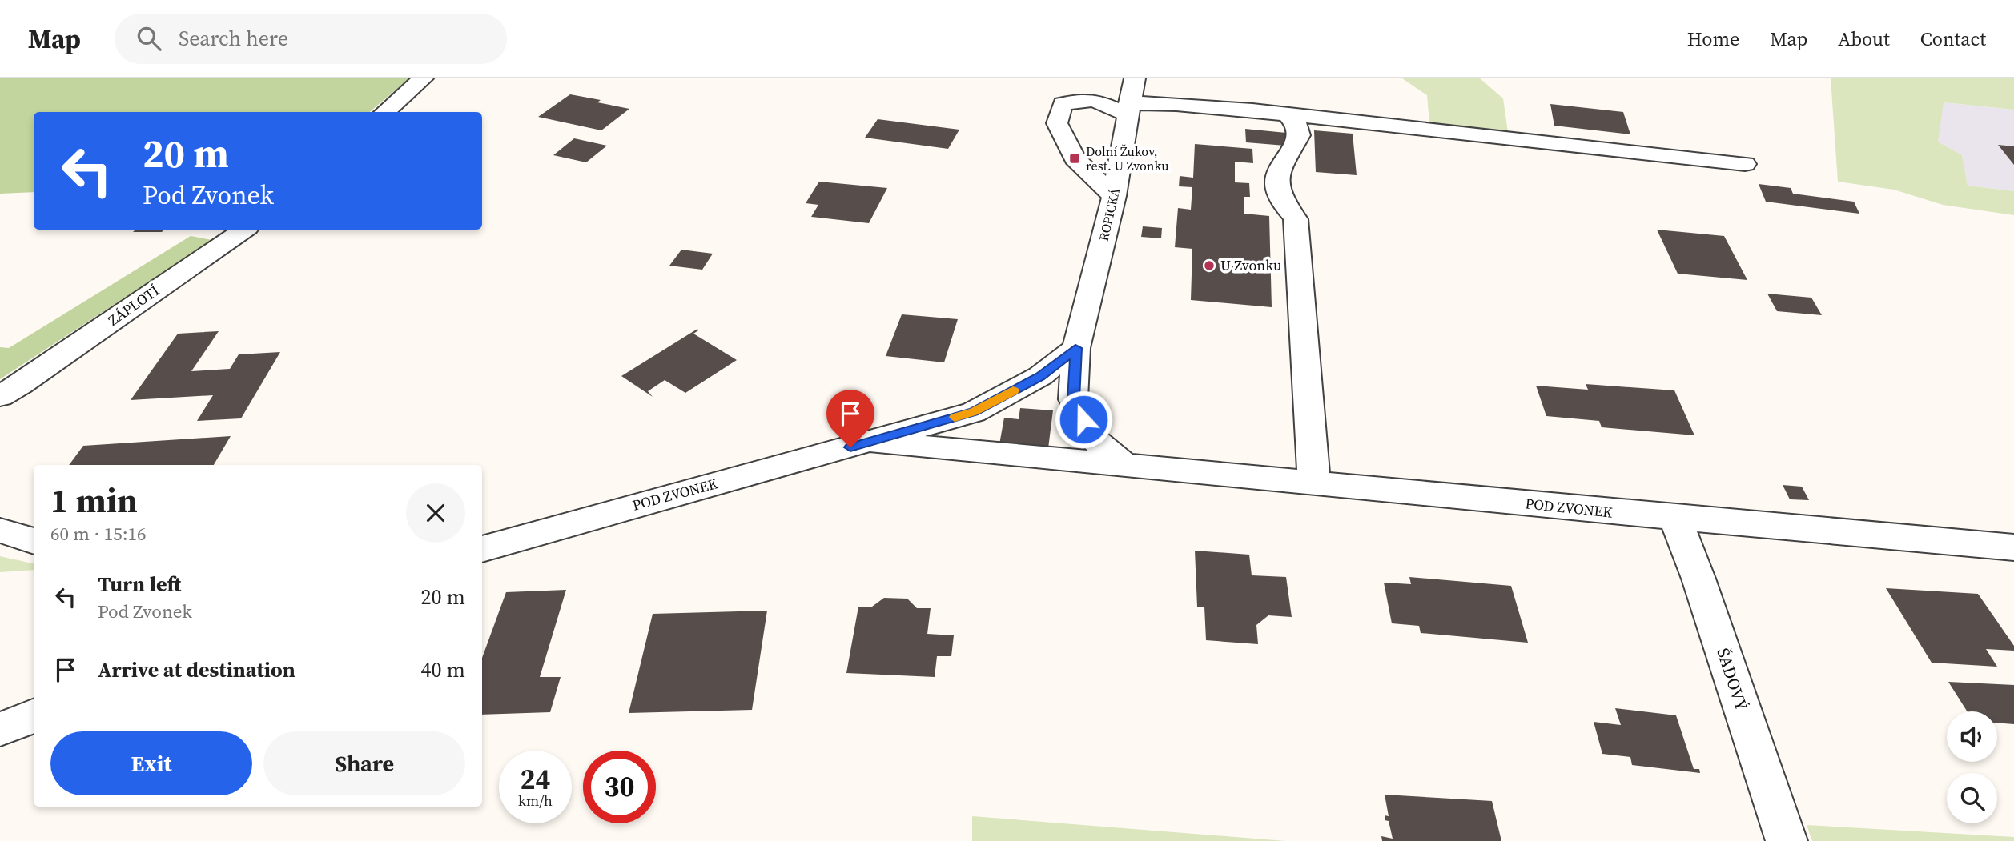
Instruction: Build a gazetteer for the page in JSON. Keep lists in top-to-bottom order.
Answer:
{
  "streets": {
    "street": [
      "ROPICKÁ",
      "ZÁPLOTÍ",
      "POD ZVONEK",
      "ŠADOVÝ"
    ]
  },
  "crossings": [
    ["ROPICKÁ", "POD ZVONEK"],
    ["POD ZVONEK", "ŠADOVÝ"]
  ],
  "places": {
    "transit": ["Dolní Žukov, rest. U Zvonku"],
    "other": ["U Zvonku"]
  },
  "page": {
    "header": "Map",
    "search": "Search here",
    "nav": [
      "Home",
      "Map",
      "About",
      "Contact"
    ],
    "turn": ["20 m", "Pod Zvonek"],
    "heading": ["1 min", "60 m · 15:16"],
    "list": [
      {
        "name": "Turn left",
        "note": "Pod Zvonek",
        "value": "20 m"
      },
      {
        "name": "Arrive at destination",
        "value": "40 m"
      }
    ],
    "buttons": ["Exit", "Share"],
    "speed": "24 km/h",
    "limit": "30"
  }
}
